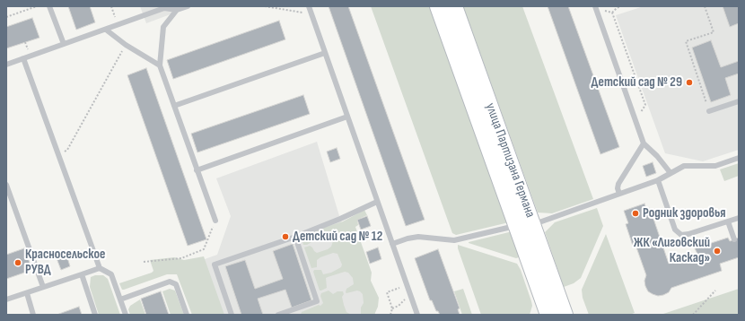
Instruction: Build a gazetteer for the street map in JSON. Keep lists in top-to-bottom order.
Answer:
{
  "streets": {
    "main road": ["улица Партизана Германа"]
  },
  "places": [
    "Детский сад № 29",
    "Родник здоровья",
    "Детский сад № 12",
    "ЖК «Лиговский Каскад»",
    "Красносельское РУВД"
  ]
}
